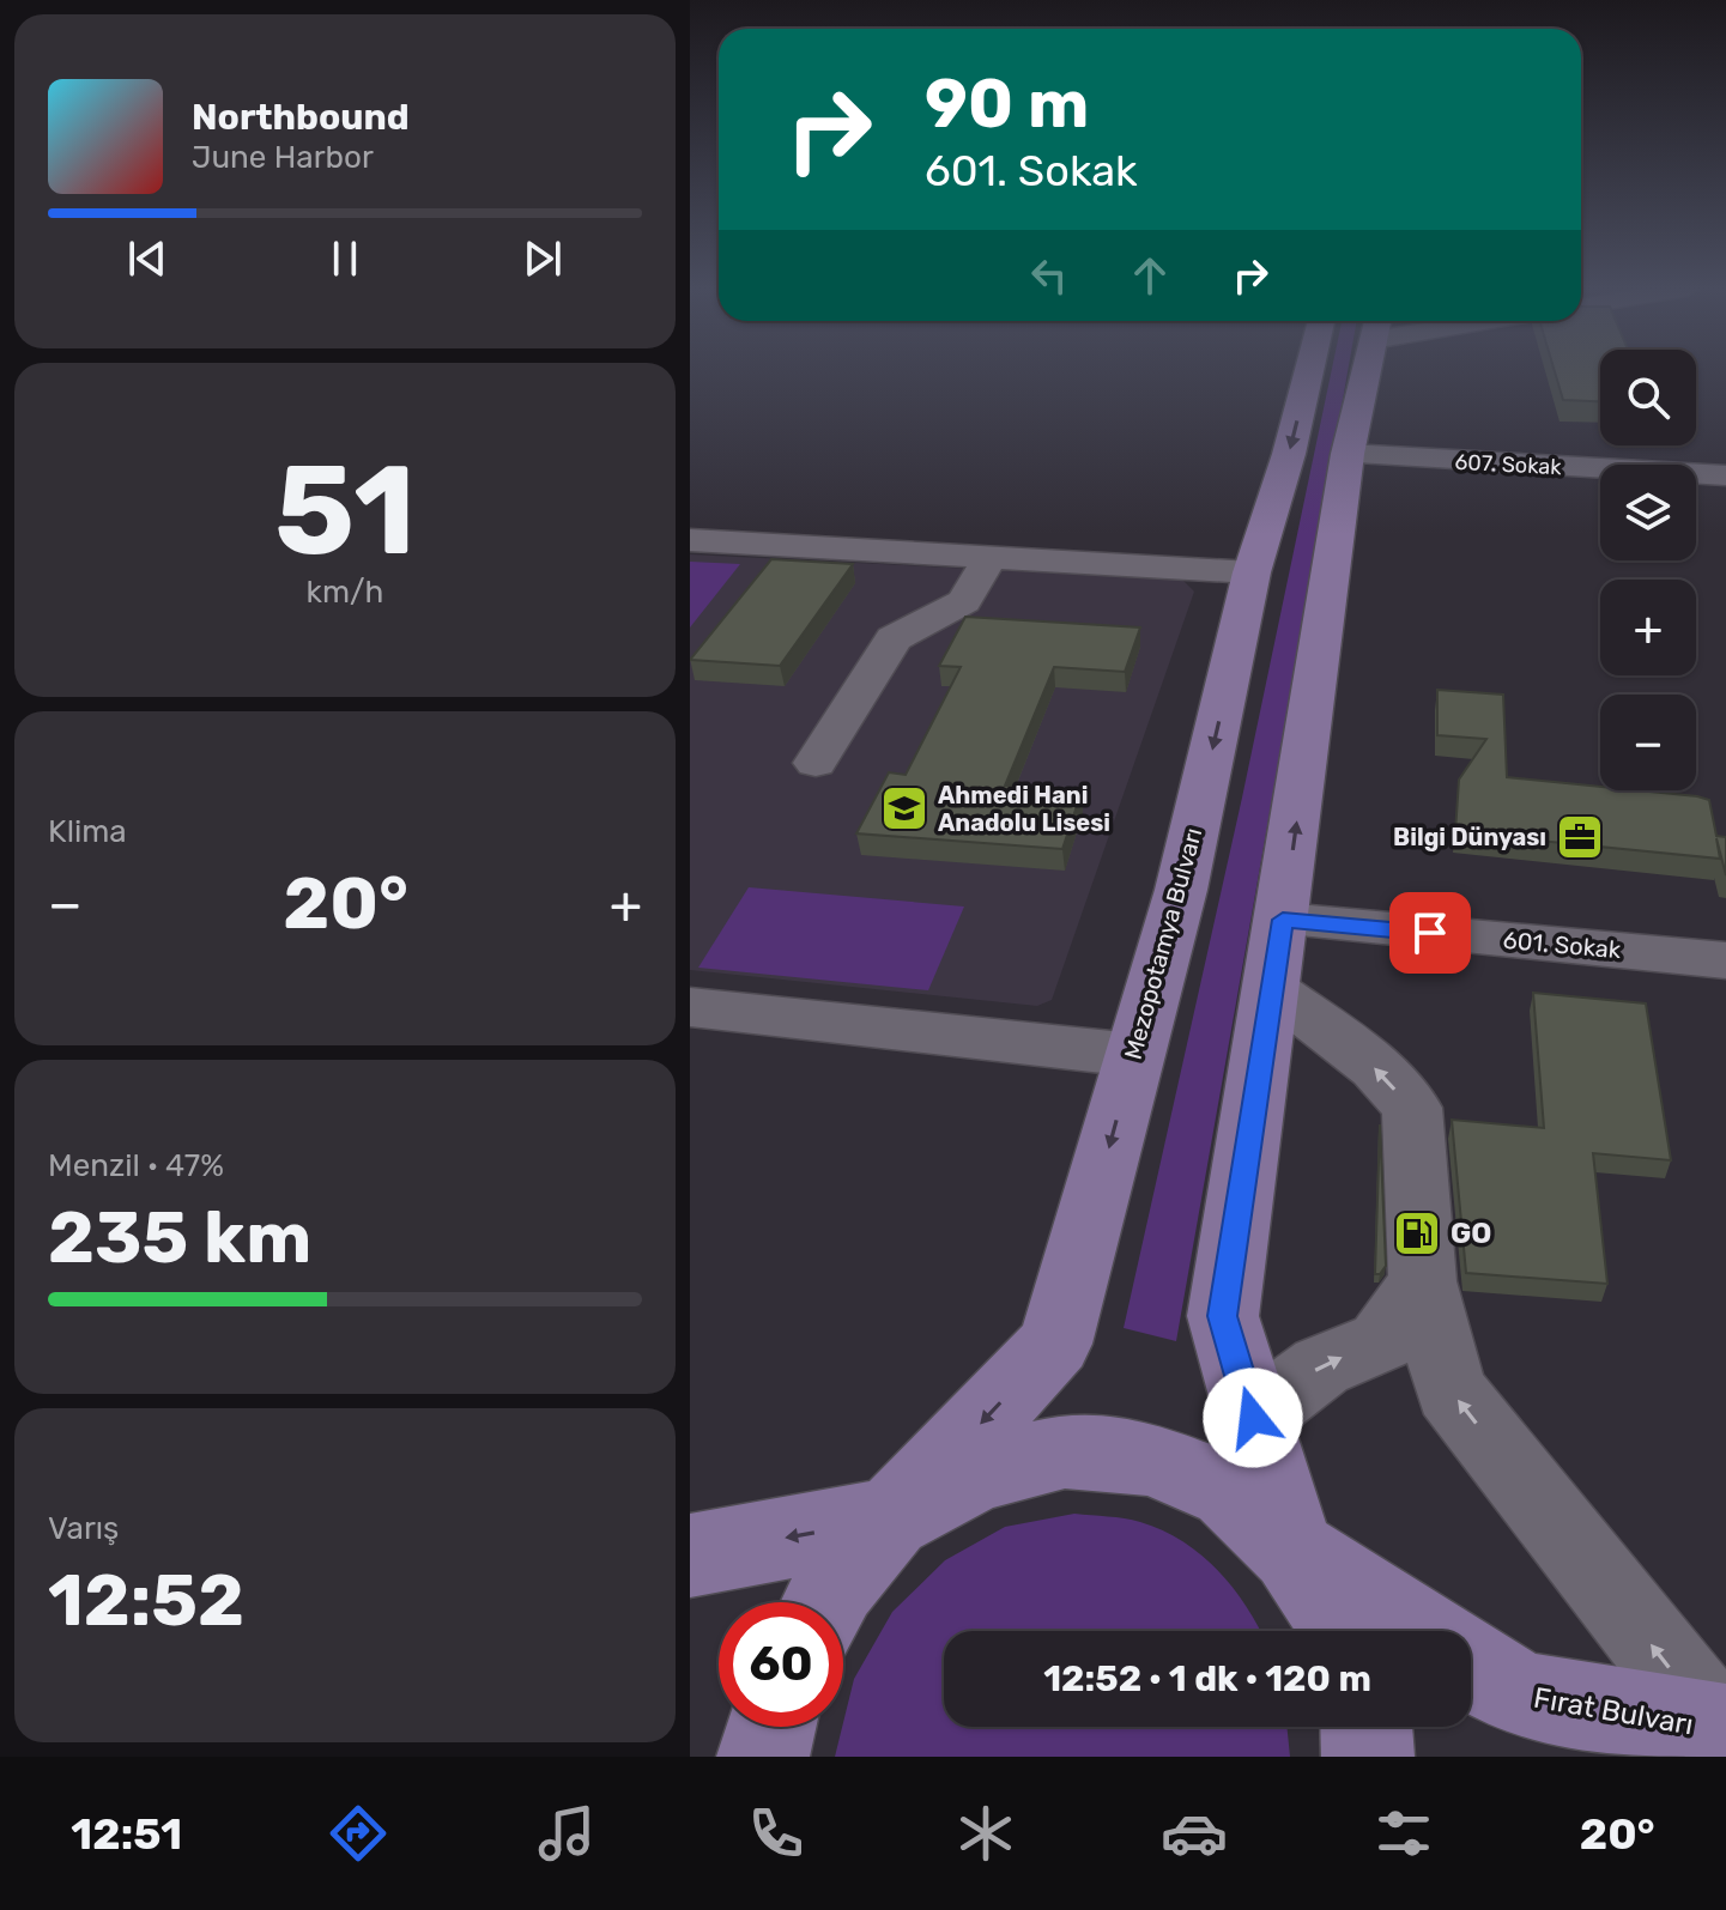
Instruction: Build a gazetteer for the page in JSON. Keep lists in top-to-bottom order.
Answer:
{
  "streets": {
    "main road": ["Mezopotamya Bulvarı", "Fırat Bulvarı"],
    "street": ["607. Sokak", "601. Sokak"]
  },
  "places": {
    "school or university": ["Ahmedi Hani Anadolu Lisesi"],
    "office": ["Bilgi Dünyası"],
    "fuel station": ["GO"]
  },
  "page": {
    "turn": ["90 m", "601. Sokak"],
    "song": ["Northbound", "June Harbor"],
    "map_buttons": ["+", "−"],
    "tile": [
      ["51", "km/h"],
      "Klima",
      ["Menzil · 47%", "235 km"],
      ["Varış", "12:52"]
    ],
    "heat": ["−", "20°", "+"],
    "limit": "60",
    "trip": "12:52 · 1 dk · 120 m",
    "tabs": ["12:51", "20°"]
  }
}
